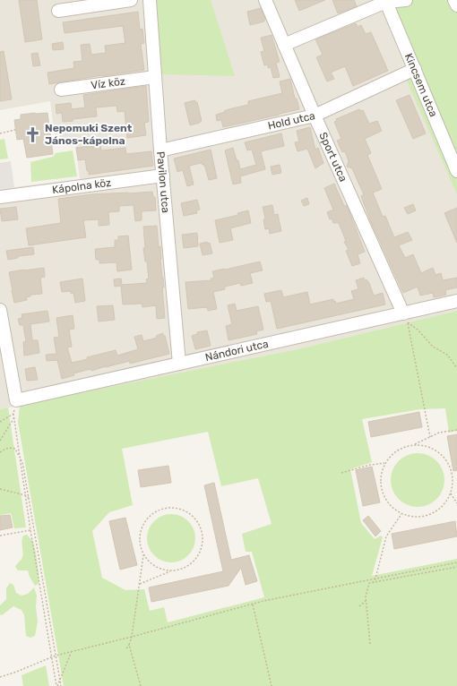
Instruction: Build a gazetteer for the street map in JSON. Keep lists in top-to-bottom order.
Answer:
{
  "streets": {
    "street": [
      "Víz köz",
      "Kincsem utca",
      "Hold utca",
      "Sport utca",
      "Pavilon utca",
      "Kápolna köz",
      "Nándori utca"
    ]
  },
  "crossings": [
    ["Víz köz", "Pavilon utca"],
    ["Kincsem utca", "Hold utca"],
    ["Hold utca", "Sport utca"],
    ["Hold utca", "Pavilon utca"],
    ["Sport utca", "Nándori utca"],
    ["Pavilon utca", "Kápolna köz"],
    ["Pavilon utca", "Nándori utca"]
  ],
  "places": {
    "church": ["Nepomuki Szent János-kápolna"]
  }
}
